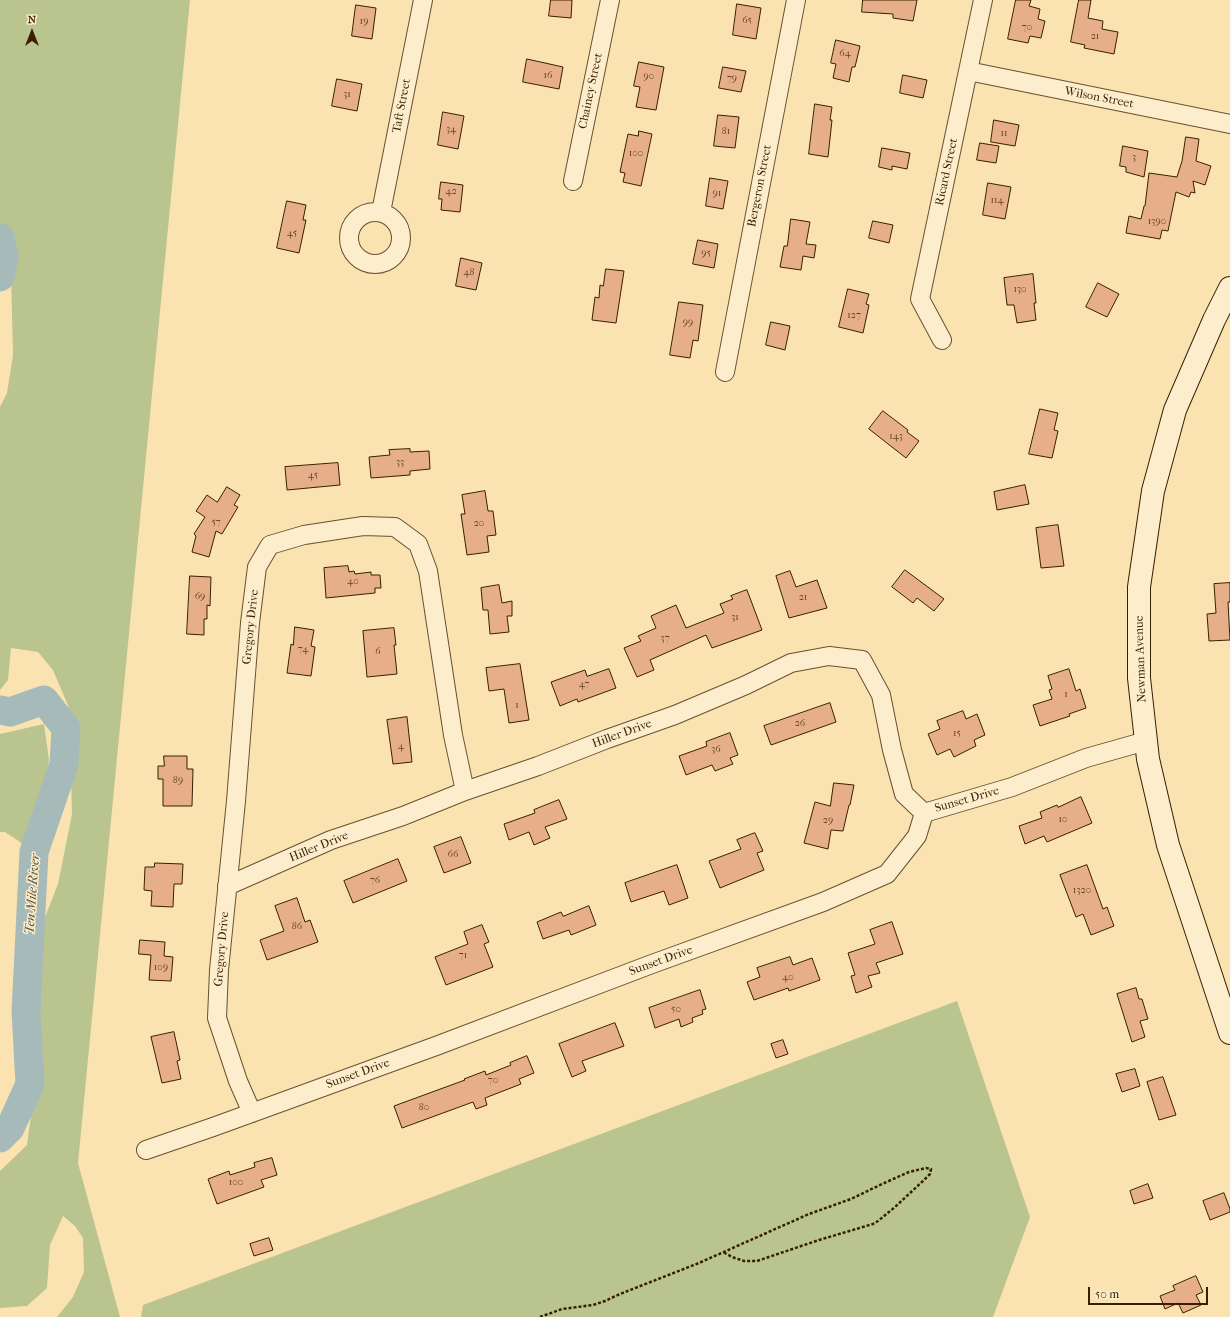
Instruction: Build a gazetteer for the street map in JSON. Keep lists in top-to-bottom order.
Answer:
{
  "streets": {
    "main road": ["Newman Avenue"],
    "street": [
      "Chainey Street",
      "Wilson Street",
      "Taft Street",
      "Ricard Street",
      "Bergeron Street",
      "Gregory Drive",
      "Hiller Drive",
      "Sunset Drive"
    ]
  },
  "crossings": [
    ["Wilson Street", "Ricard Street"],
    ["Gregory Drive", "Hiller Drive"],
    ["Gregory Drive", "Sunset Drive"],
    ["Newman Avenue", "Sunset Drive"],
    ["Hiller Drive", "Sunset Drive"]
  ],
  "water": ["Ten Mile River"],
  "house_numbers": [
    "65",
    "19",
    "70",
    "21",
    "64",
    "16",
    "90",
    "79",
    "31",
    "34",
    "81",
    "11",
    "100",
    "3",
    "42",
    "91",
    "114",
    "1390",
    "45",
    "95",
    "48",
    "130",
    "127",
    "99",
    "143",
    "33",
    "45",
    "57",
    "20",
    "40",
    "69",
    "21",
    "31",
    "37",
    "74",
    "6",
    "47",
    "1",
    "1",
    "26",
    "15",
    "4",
    "36",
    "89",
    "10",
    "29",
    "66",
    "76",
    "1320",
    "86",
    "71",
    "109",
    "40",
    "50",
    "70",
    "80",
    "100"
  ],
  "scale_bar": "50 m",
  "north": "top"
}
